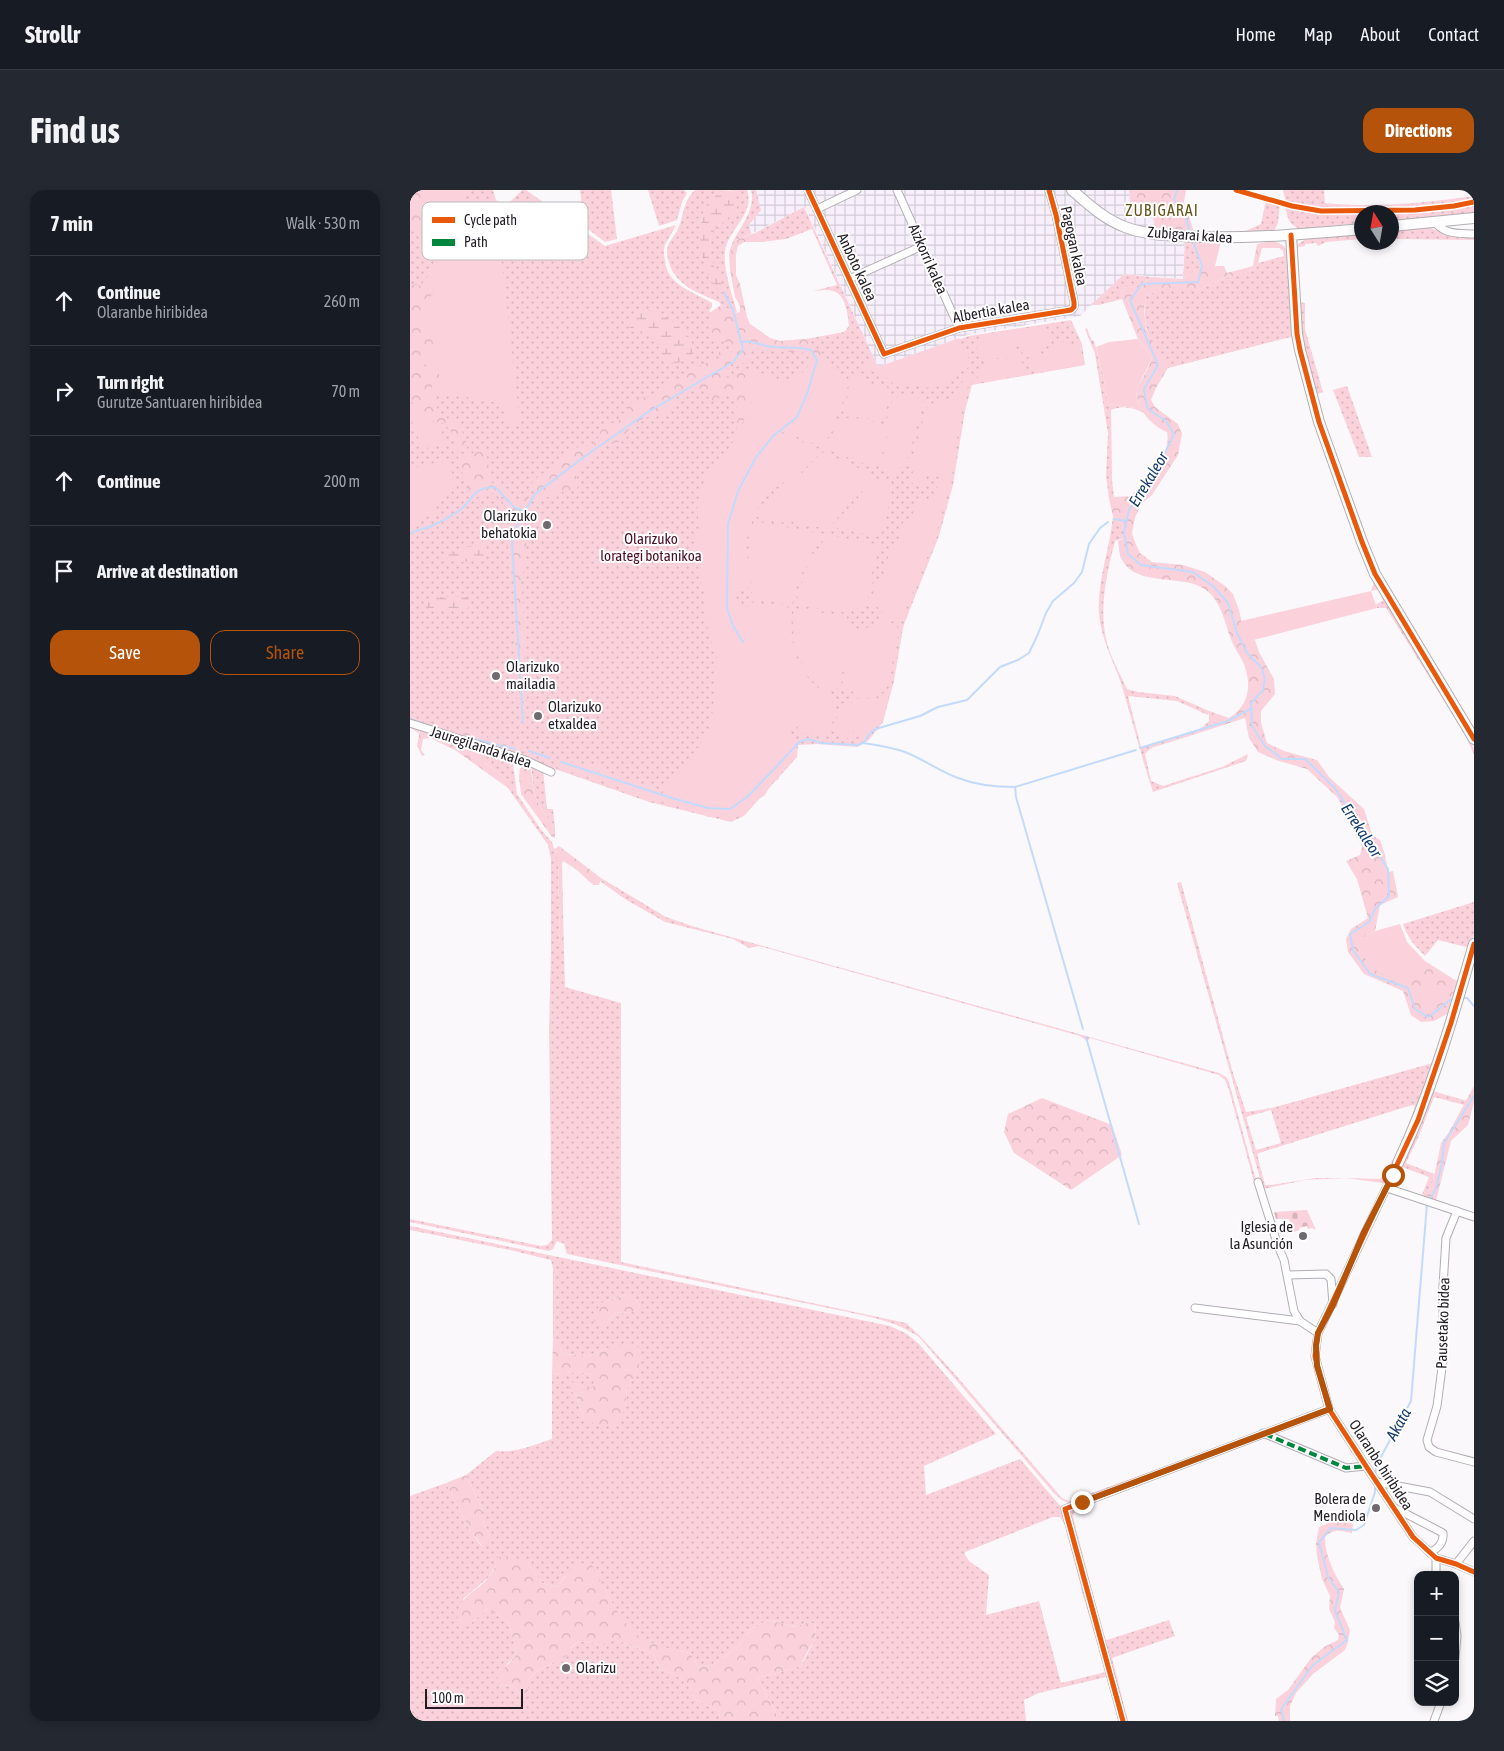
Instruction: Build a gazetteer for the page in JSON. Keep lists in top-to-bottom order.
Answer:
{
  "streets": {
    "street": [
      "Zubigarai kalea",
      "Pagogan kalea",
      "Aizkorri kalea",
      "Anboto kalea",
      "Albertia kalea",
      "Jauregilanda kalea",
      "Pausetako bidea",
      "Olaranbe hiribidea"
    ]
  },
  "crossings": [
    ["Pagogan kalea", "Albertia kalea"],
    ["Aizkorri kalea", "Albertia kalea"],
    ["Anboto kalea", "Albertia kalea"]
  ],
  "districts": ["ZUBIGARAI"],
  "water": ["Errekaleor", "Akata"],
  "parks": ["Olarizuko lorategi botanikoa"],
  "places": [
    "Olarizuko behatokia",
    "Olarizuko mailadia",
    "Olarizuko etxaldea",
    "Iglesia de la Asunción",
    "Bolera de Mendiola",
    "Olarizu"
  ],
  "legend": ["Cycle path", "Path"],
  "scale_bar": "100 m",
  "north": "top",
  "page": {
    "header": "Strollr",
    "nav": [
      "Home",
      "Map",
      "About",
      "Contact"
    ],
    "buttons": [
      "Directions",
      ["Save", "Share"]
    ],
    "title": "Find us",
    "heading": ["7 min", "Walk · 530 m"],
    "list": [
      ["Continue", "Olaranbe hiribidea", "260 m"],
      ["Turn right", "Gurutze Santuaren hiribidea", "70 m"],
      ["Continue", "200 m"],
      "Arrive at destination"
    ],
    "map_buttons": ["+", "−"],
    "scale": "100 m"
  }
}
